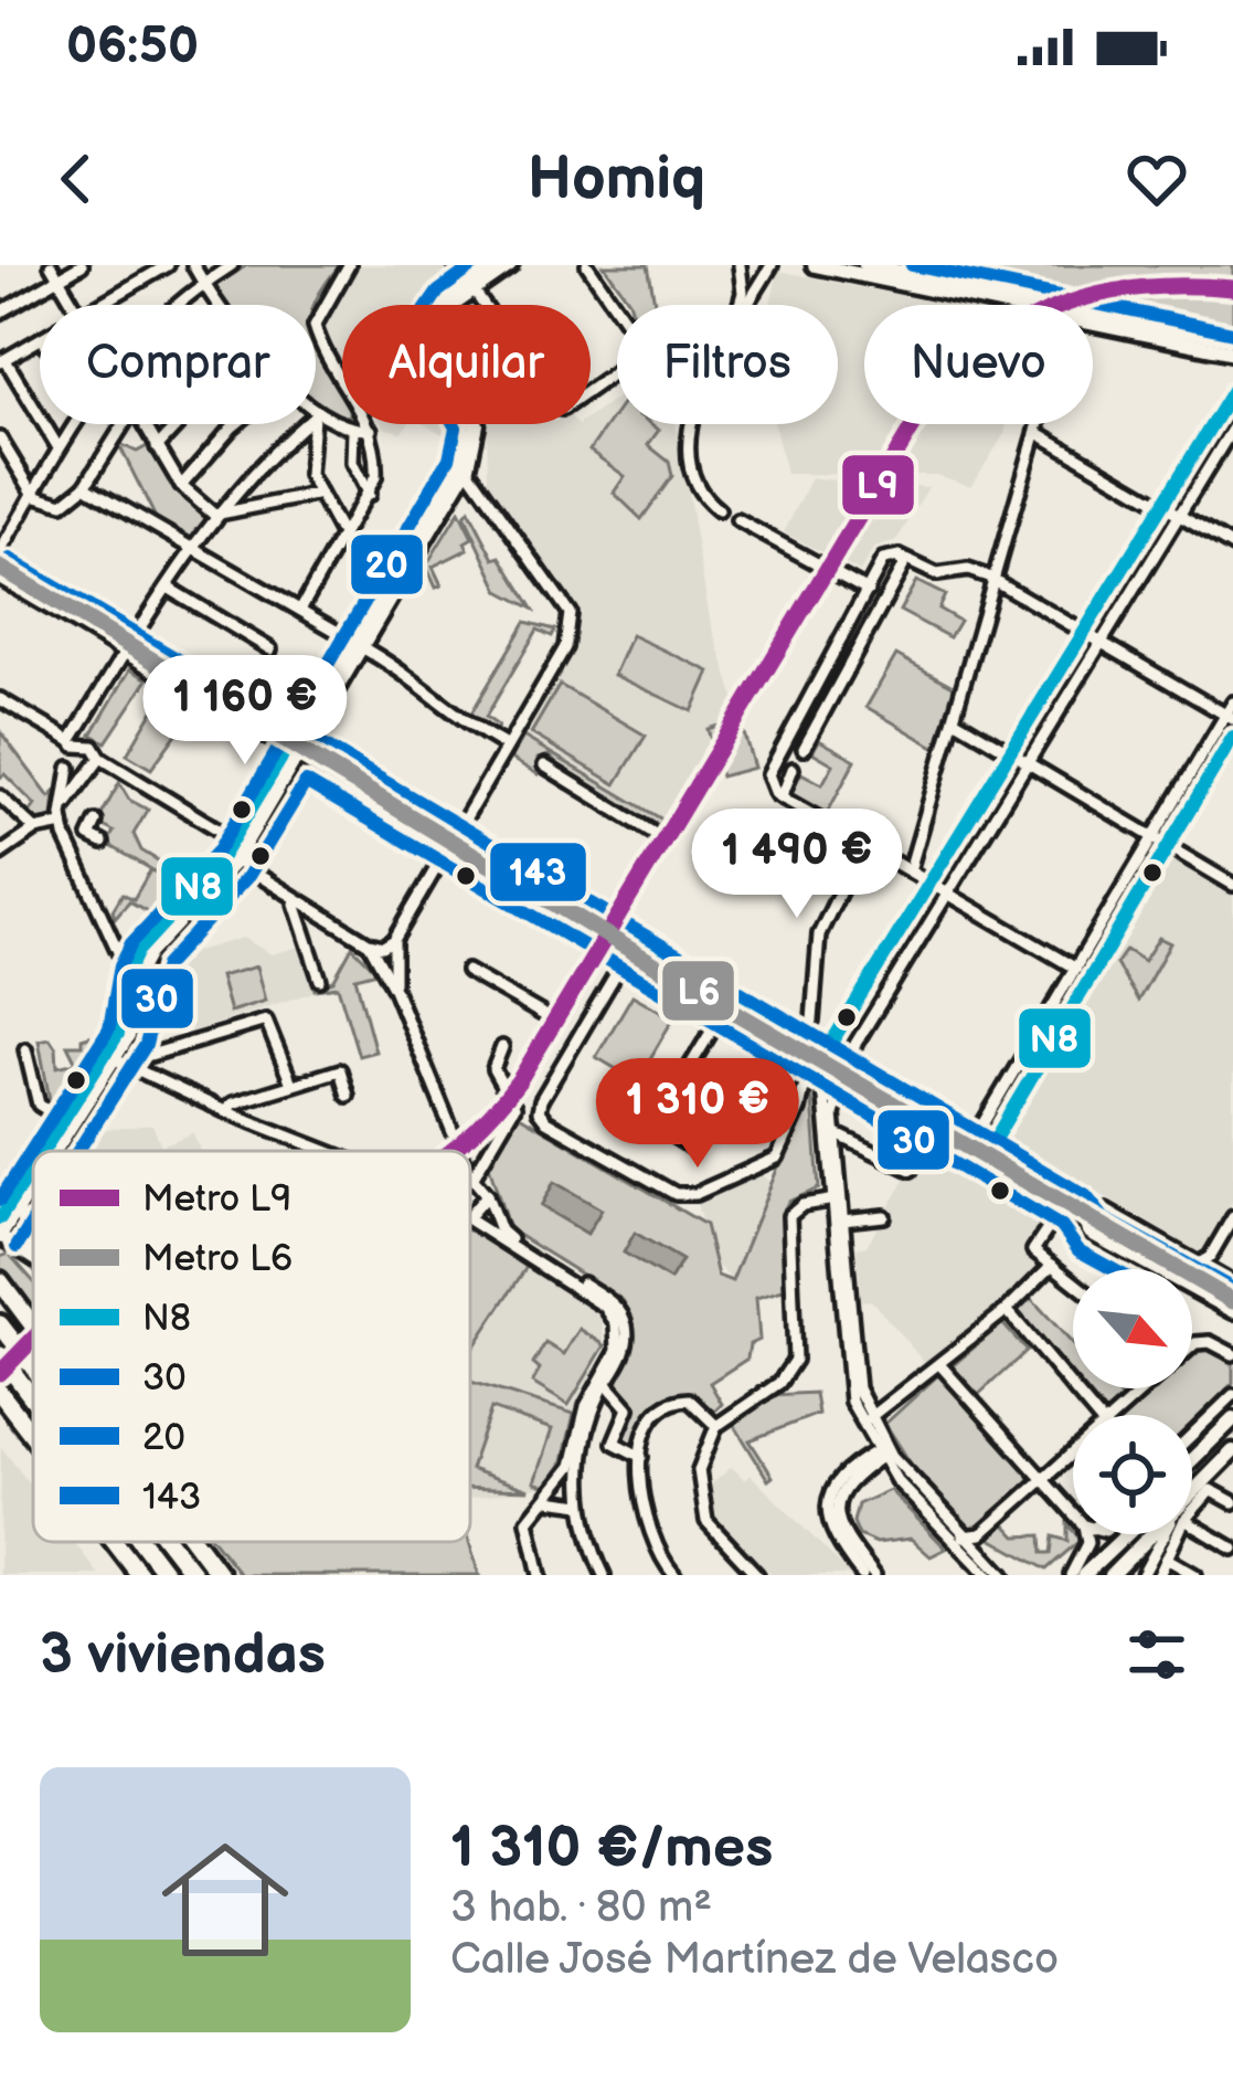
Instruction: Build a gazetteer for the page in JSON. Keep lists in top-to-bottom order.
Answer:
{
  "lines": [
    "transit line 20",
    "metro line L9",
    "transit line N8",
    "transit line 143",
    "metro line L6",
    "transit line 30"
  ],
  "legend": [
    "Metro L9",
    "Metro L6",
    "N8",
    "30",
    "20",
    "143"
  ],
  "north": "bottom right",
  "page": {
    "status": "06:50",
    "header": "Homiq",
    "chip": [
      "Comprar",
      "Alquilar",
      "Filtros",
      "Nuevo"
    ],
    "price": ["1 160 €", "1 490 €", "1 310 €"],
    "heading": "3 viviendas",
    "list": [
      {
        "name": "1 310 €/mes",
        "note": "3 hab. · 80 m² · Calle José Martínez de Velasco"
      }
    ]
  }
}
